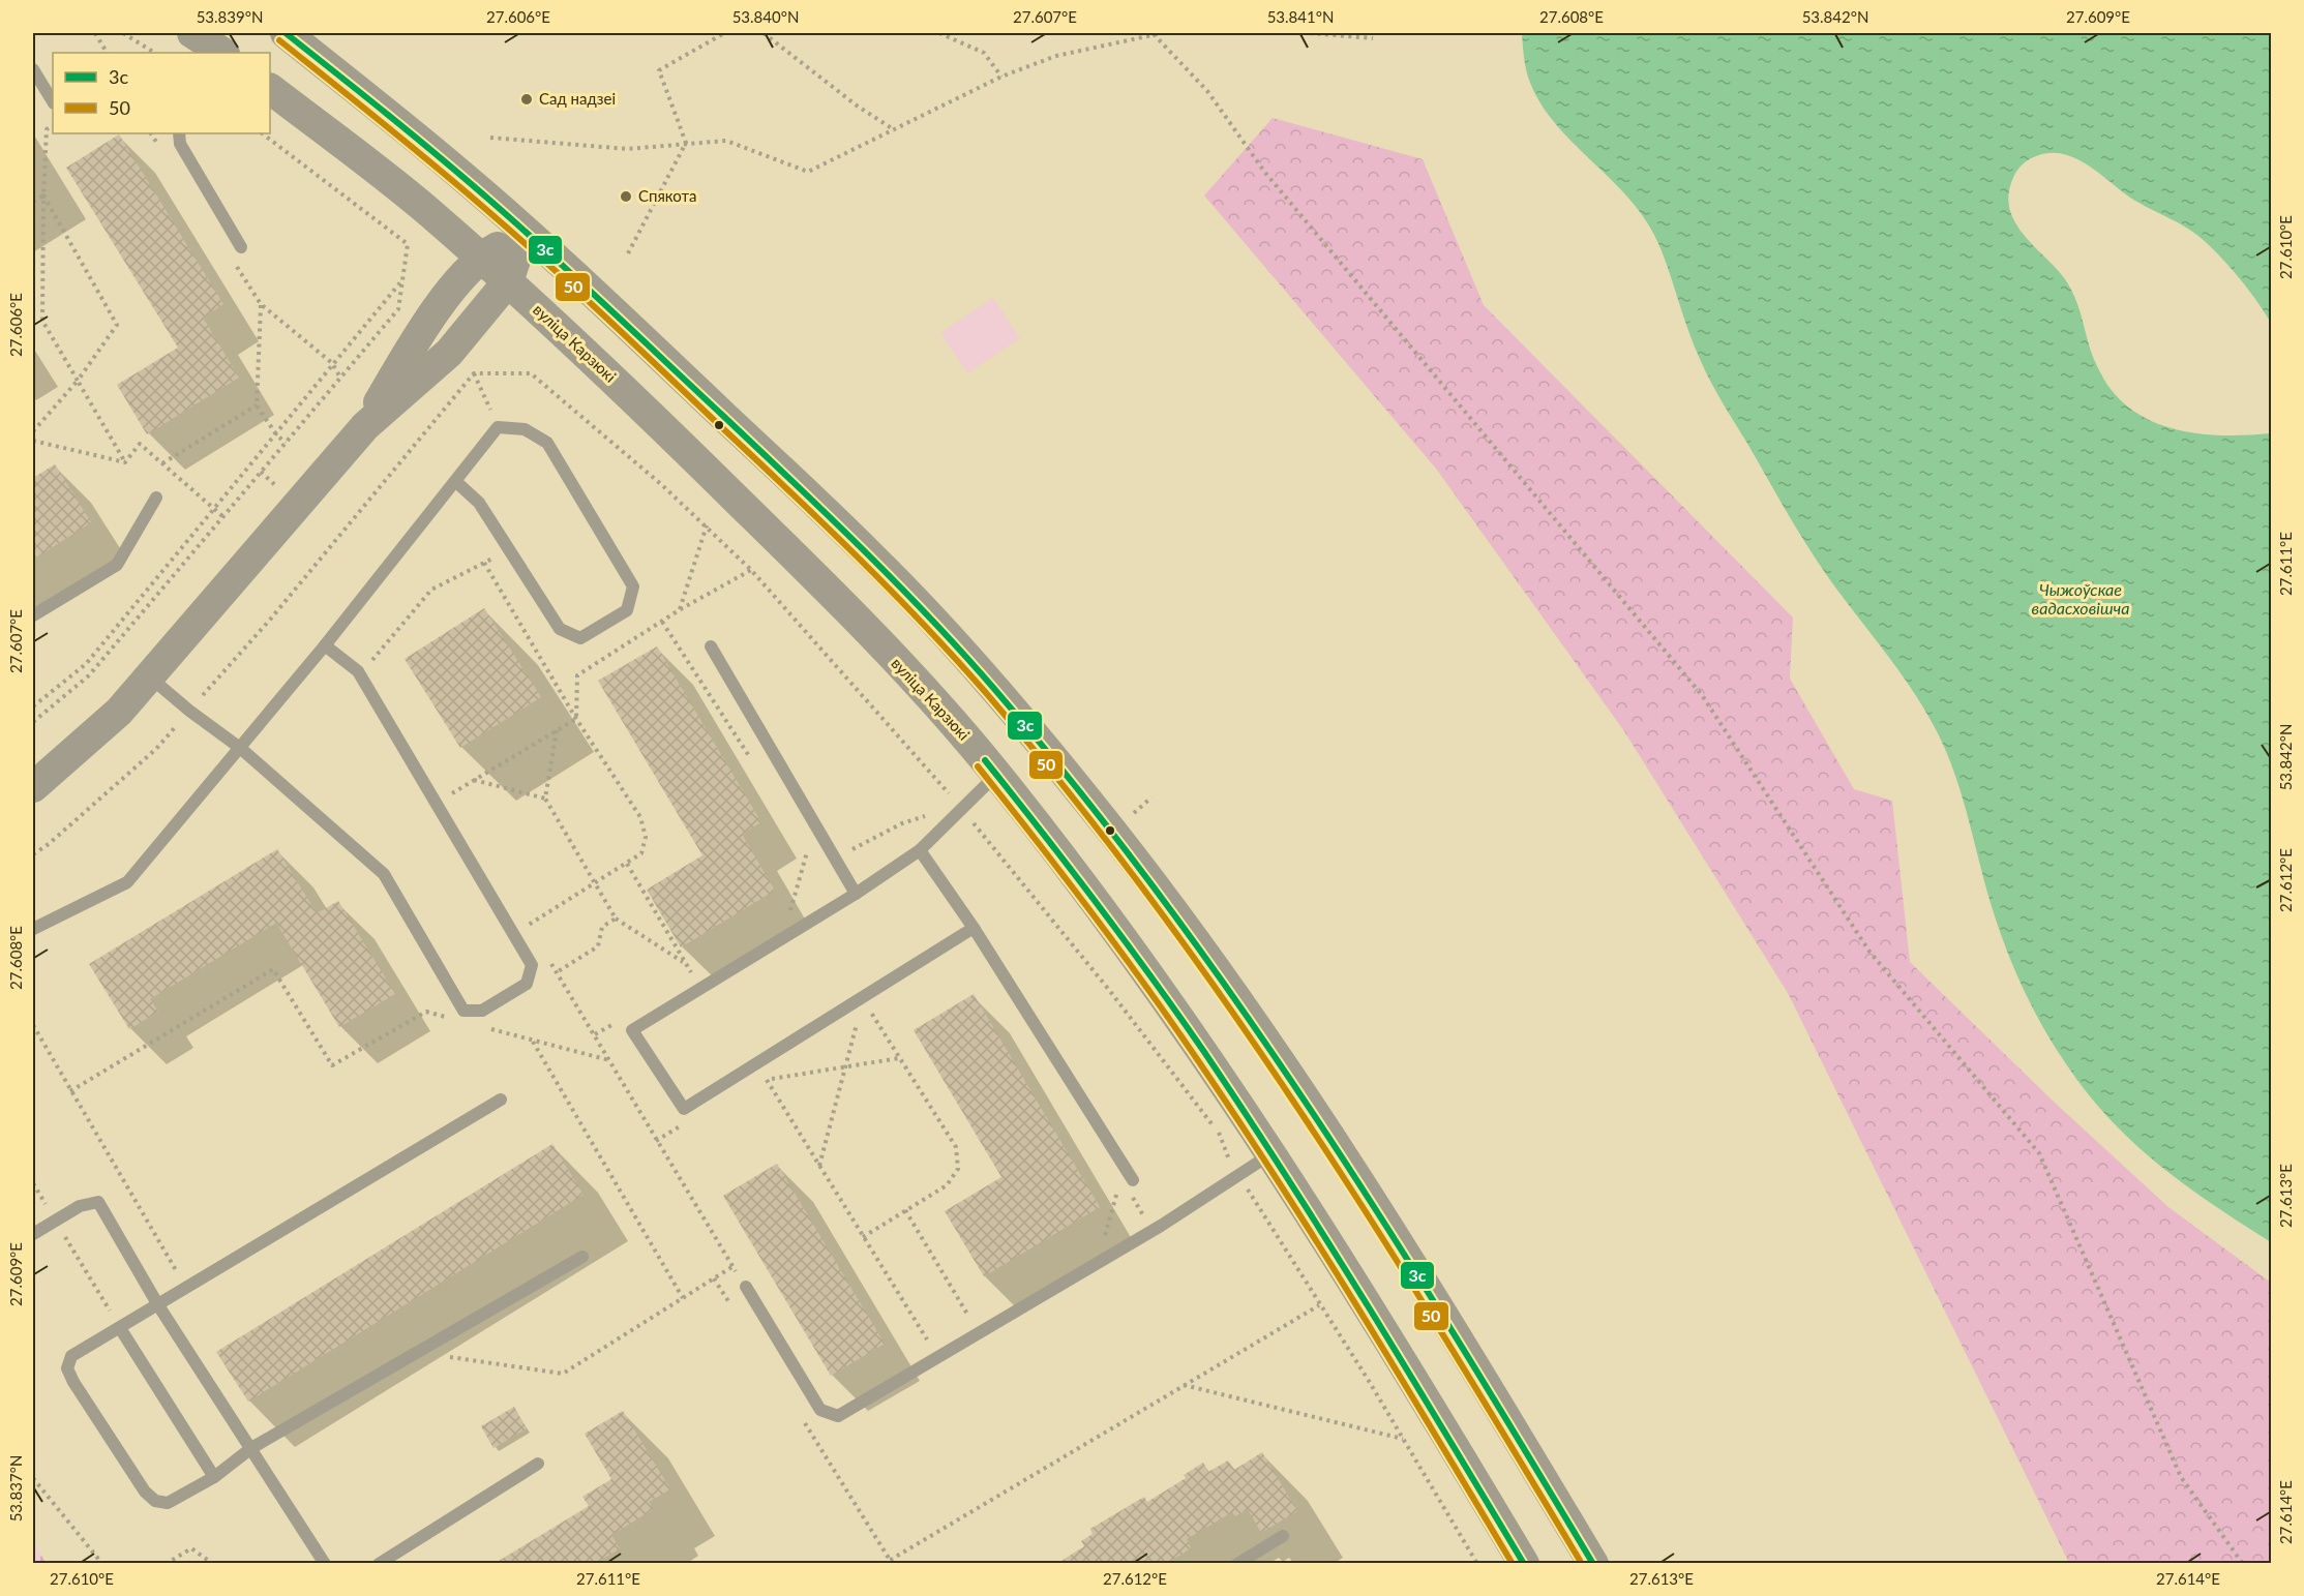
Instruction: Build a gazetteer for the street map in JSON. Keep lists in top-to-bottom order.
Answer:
{
  "streets": {
    "street": ["вуліца Карзюкі"]
  },
  "water": ["Чыжоўскае вадасховішча"],
  "places": ["Сад надзеі", "Спякота"],
  "lines": ["transit line 3с", "transit line 50"],
  "legend": ["3с", "50"],
  "coordinates": [
    "53.839°N",
    "27.606°E",
    "53.840°N",
    "27.607°E",
    "53.841°N",
    "27.608°E",
    "53.842°N",
    "27.609°E",
    "27.610°E",
    "27.611°E",
    "27.612°E",
    "27.613°E",
    "53.837°N",
    "27.614°E"
  ]
}
